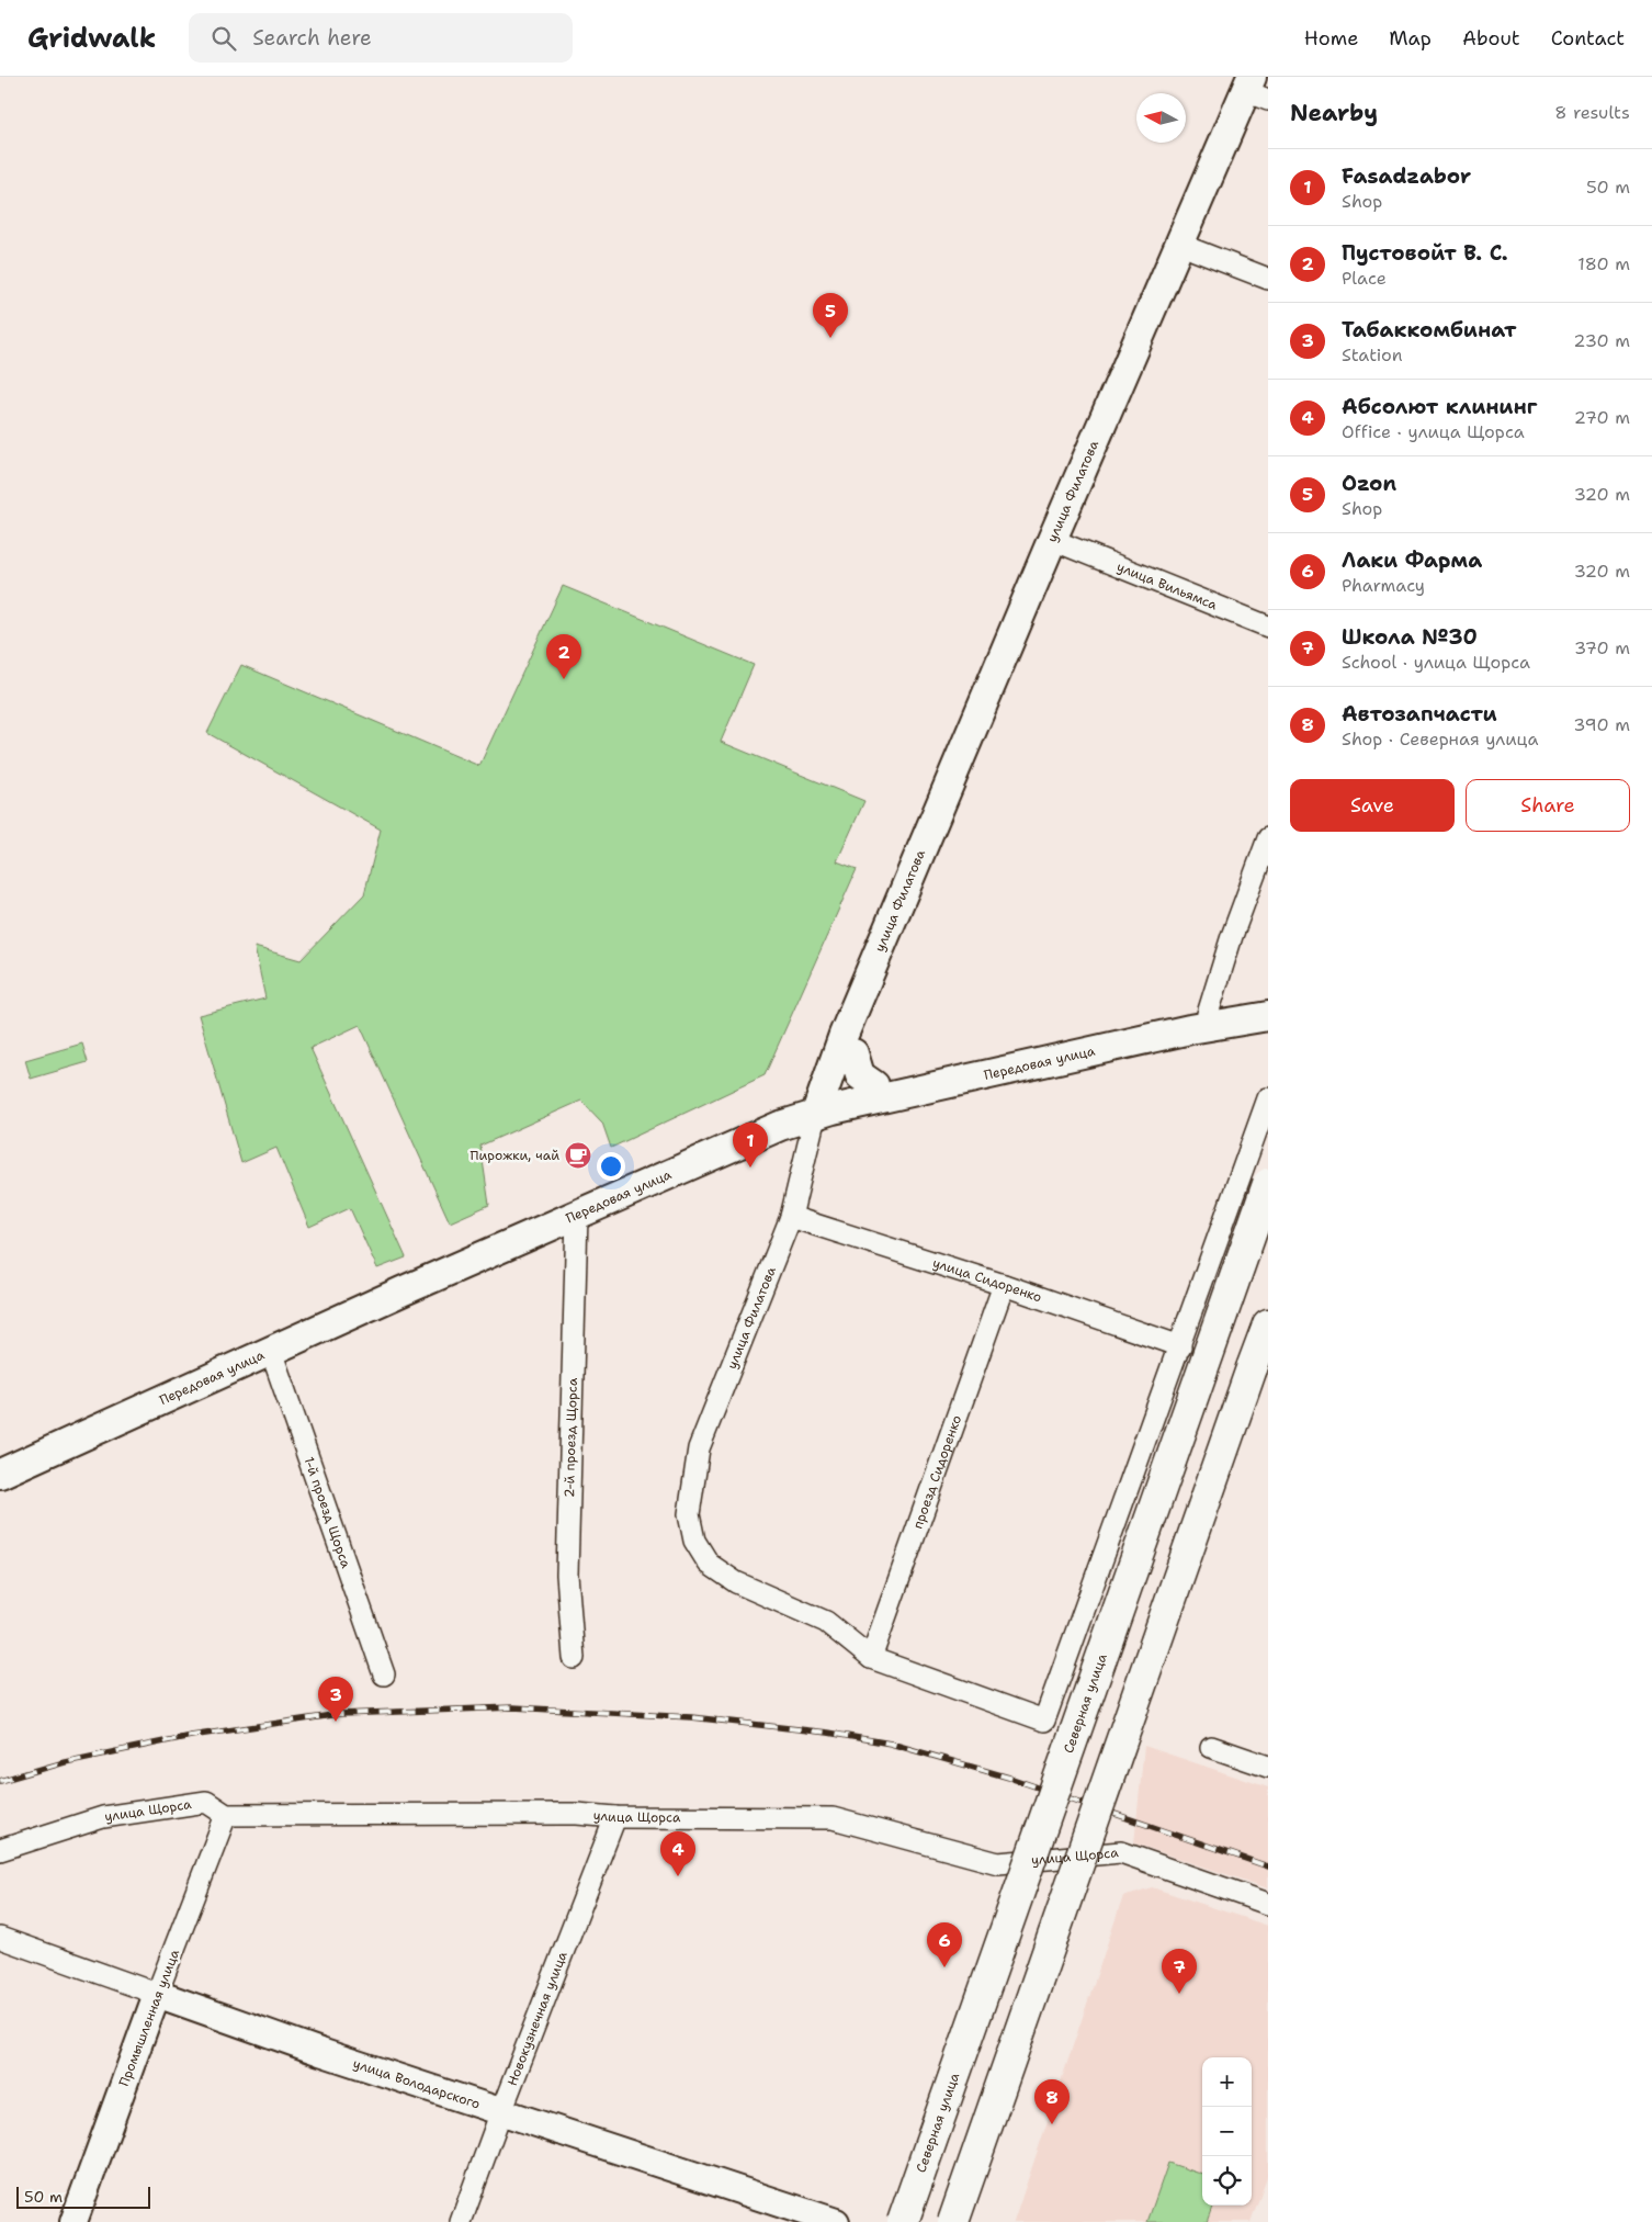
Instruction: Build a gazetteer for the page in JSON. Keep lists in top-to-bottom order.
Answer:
{
  "streets": {
    "main road": ["улица Филатова", "Передовая улица", "Северная улица"],
    "street": [
      "улица Вильямса",
      "улица Сидоренко",
      "2-й проезд Щорса",
      "проезд Сидоренко",
      "1-й проезд Щорса",
      "улица Щорса",
      "Промышленная улица",
      "Новокузнечная улица",
      "улица Володарского"
    ]
  },
  "crossings": [
    ["улица Филатова", "Передовая улица"],
    ["улица Филатова", "улица Сидоренко"],
    ["улица Филатова", "проезд Сидоренко"],
    ["Передовая улица", "2-й проезд Щорса"],
    ["Передовая улица", "1-й проезд Щорса"],
    ["улица Сидоренко", "проезд Сидоренко"],
    ["улица Щорса", "Промышленная улица"],
    ["улица Щорса", "Новокузнечная улица"],
    ["Промышленная улица", "улица Володарского"],
    ["Новокузнечная улица", "улица Володарского"]
  ],
  "places": {
    "cafe": ["Пирожки, чай"]
  },
  "scale_bar": "50 m",
  "north": "left",
  "page": {
    "header": "Gridwalk",
    "search": "Search here",
    "nav": [
      "Home",
      "Map",
      "About",
      "Contact"
    ],
    "heading": ["Nearby", "8 results"],
    "list": [
      {
        "mark": "1",
        "name": "Fasadzabor",
        "note": "Shop",
        "value": "50 m"
      },
      {
        "mark": "2",
        "name": "Пустовойт В. С.",
        "note": "Place",
        "value": "180 m"
      },
      {
        "mark": "3",
        "name": "Табаккомбинат",
        "note": "Station",
        "value": "230 m"
      },
      {
        "mark": "4",
        "name": "Абсолют клининг",
        "note": "Office · улица Щорса",
        "value": "270 m"
      },
      {
        "mark": "5",
        "name": "Ozon",
        "note": "Shop",
        "value": "320 m"
      },
      {
        "mark": "6",
        "name": "Лаки Фарма",
        "note": "Pharmacy",
        "value": "320 m"
      },
      {
        "mark": "7",
        "name": "Школа №30",
        "note": "School · улица Щорса",
        "value": "370 m"
      },
      {
        "mark": "8",
        "name": "Автозапчасти",
        "note": "Shop · Северная улица",
        "value": "390 m"
      }
    ],
    "pins": [
      "5",
      "2",
      "1",
      "3",
      "4",
      "6",
      "7",
      "8"
    ],
    "buttons": ["Save", "Share"],
    "map_buttons": ["+", "−"],
    "scale": "50 m"
  }
}
